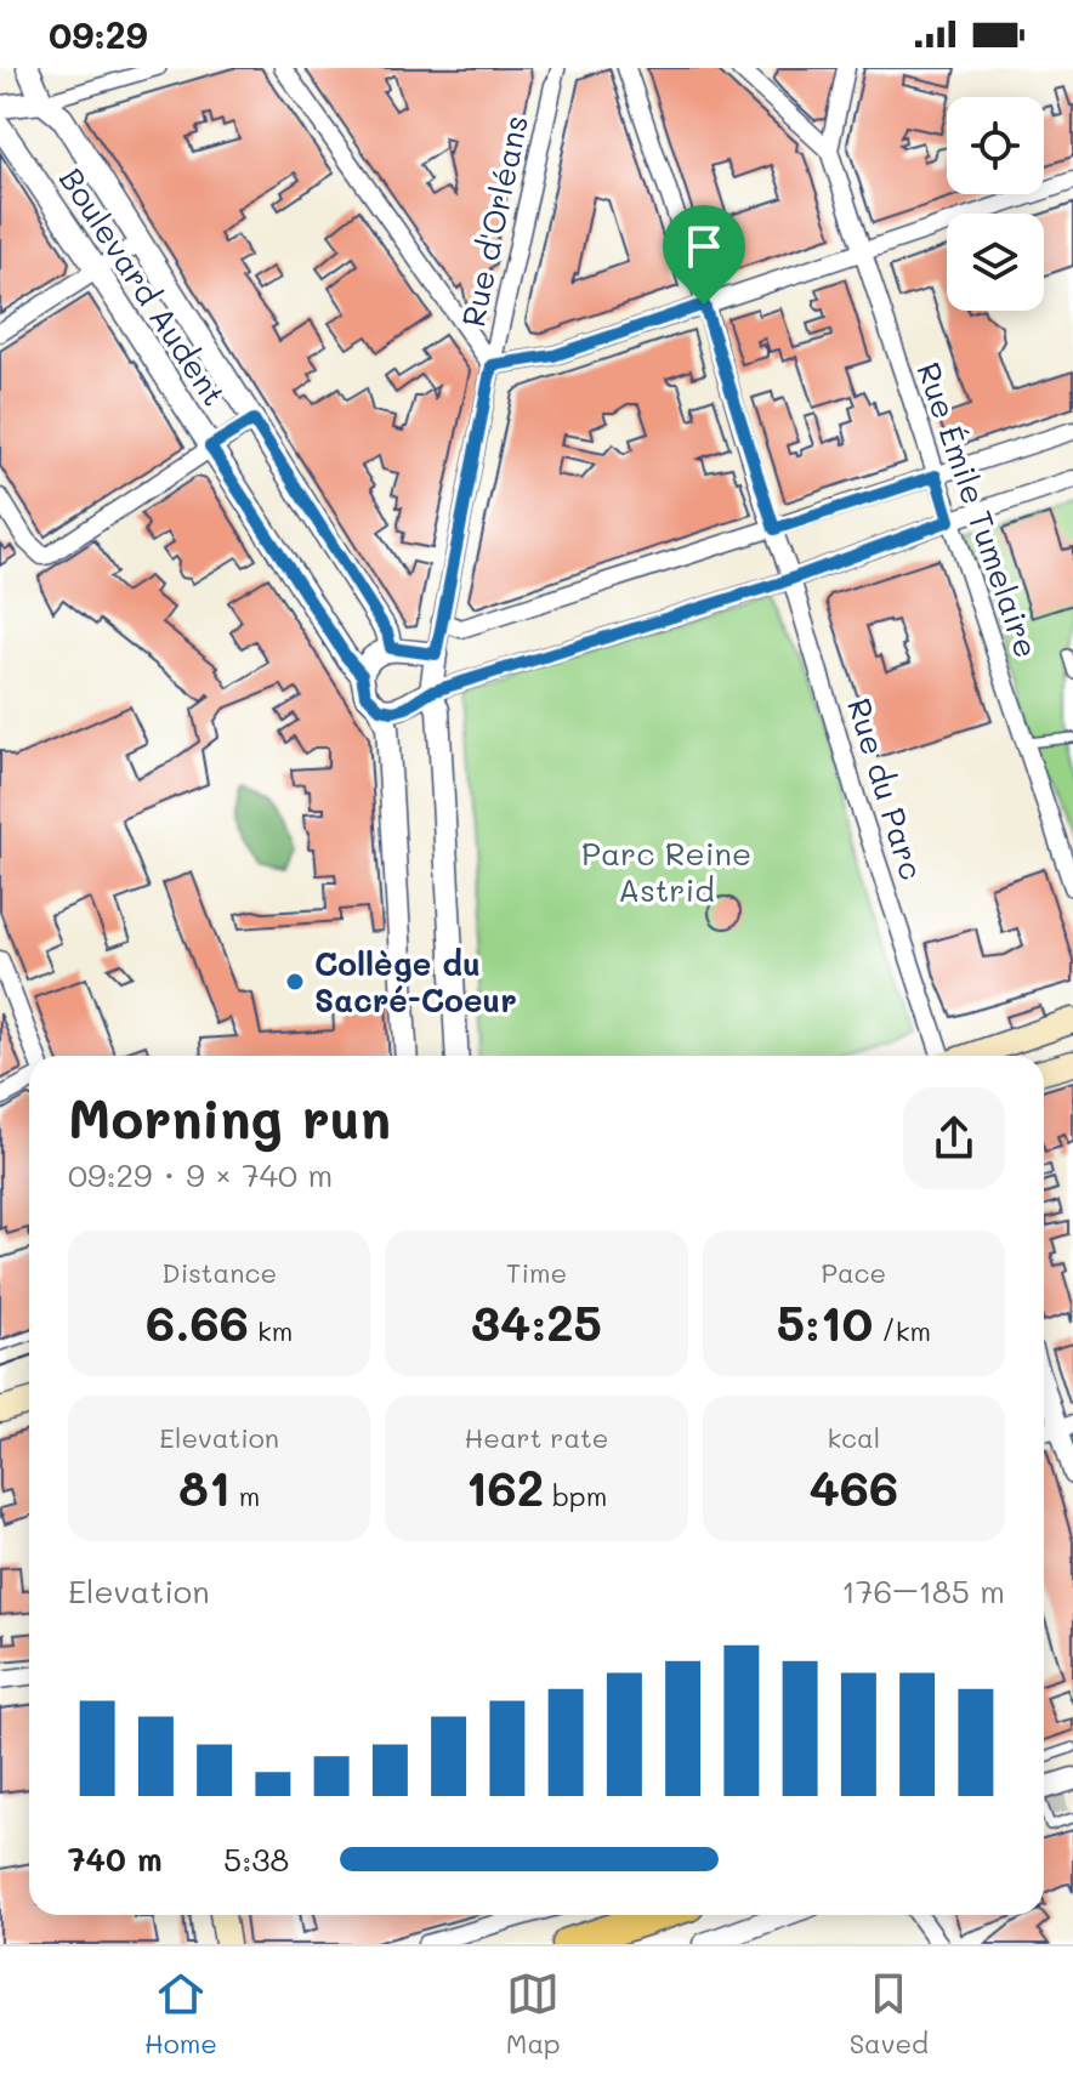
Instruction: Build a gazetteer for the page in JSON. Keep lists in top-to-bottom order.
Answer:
{
  "streets": {
    "street": [
      "Rue d'Orléans",
      "Boulevard Audent",
      "Rue Émile Tumelaire",
      "Rue du Parc"
    ]
  },
  "crossings": [
    ["Rue d'Orléans", "Boulevard Audent"]
  ],
  "parks": ["Parc Reine Astrid"],
  "places": ["Collège du Sacré-Coeur"],
  "page": {
    "status": "09:29",
    "heading": ["Morning run", "09:29 · 9 × 740 m"],
    "stats": [
      ["Distance", "6.66 km"],
      ["Time", "34:25"],
      ["Pace", "5:10 /km"],
      ["Elevation", "81 m"],
      ["Heart rate", "162 bpm"],
      ["kcal", "466"]
    ],
    "chart": ["Elevation", "176–185 m"],
    "list": [
      {
        "name": "740 m",
        "note": "5:38"
      }
    ],
    "tabs": ["Home", "Map", "Saved"]
  }
}
